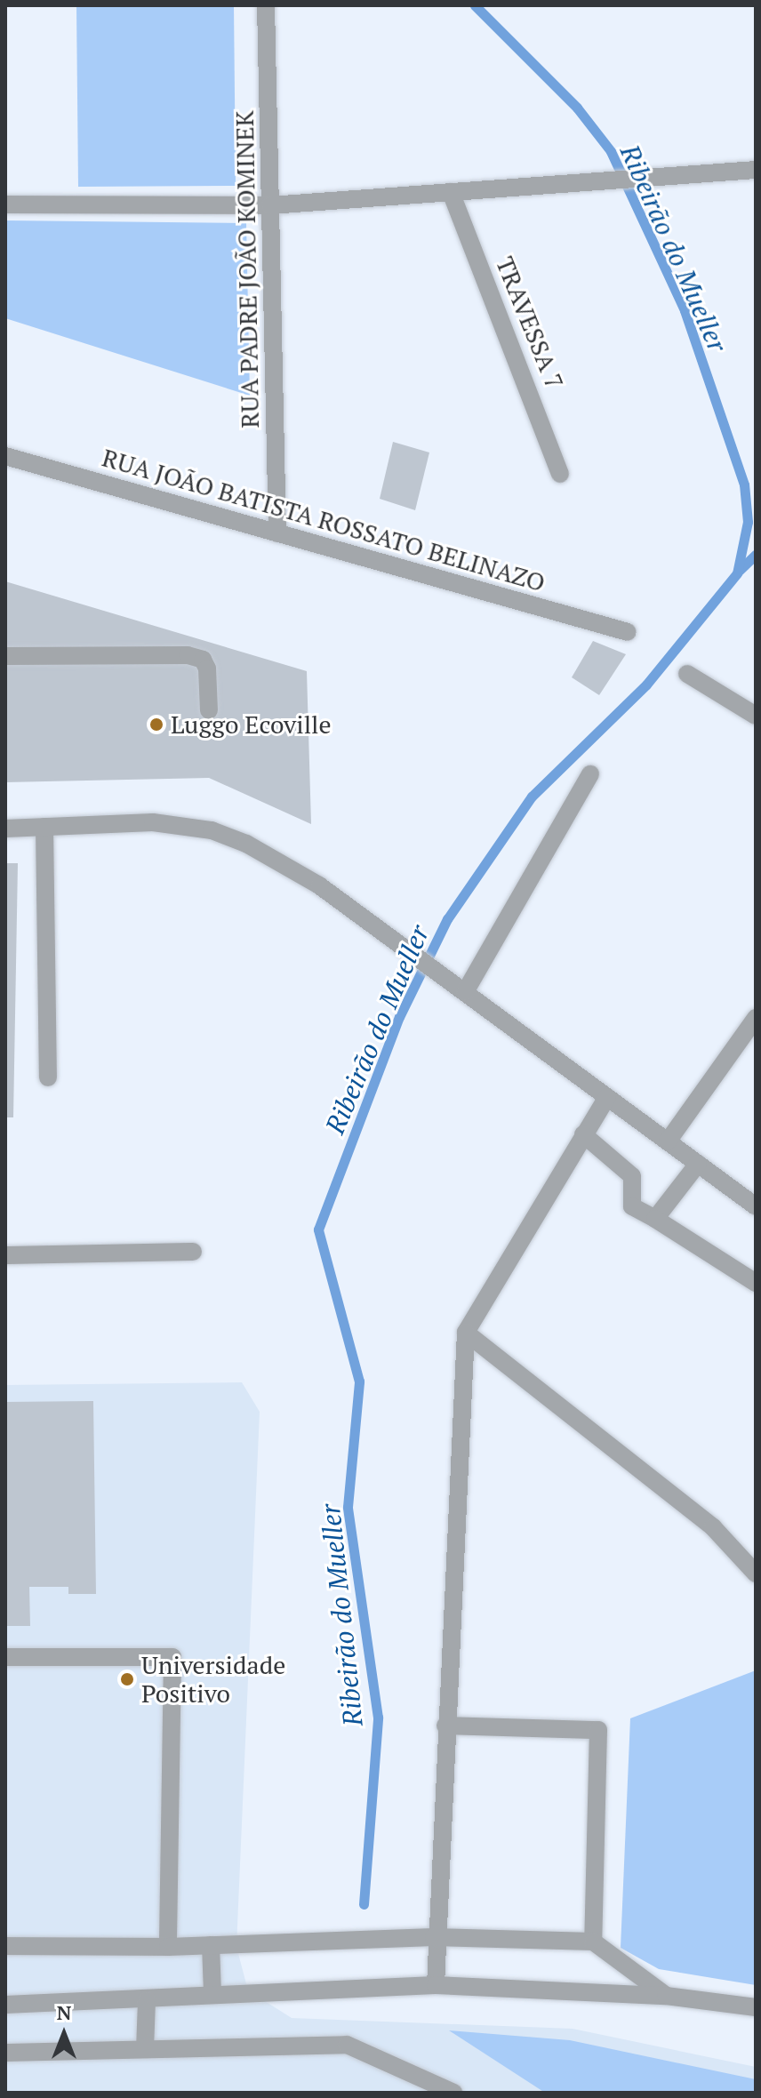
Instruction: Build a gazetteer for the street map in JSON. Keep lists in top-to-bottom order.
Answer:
{
  "streets": {
    "street": ["RUA PADRE JOÃO KOMINEK", "TRAVESSA 7", "RUA JOÃO BATISTA ROSSATO BELINAZO"]
  },
  "crossings": [
    ["RUA PADRE JOÃO KOMINEK", "RUA JOÃO BATISTA ROSSATO BELINAZO"]
  ],
  "water": ["Ribeirão do Mueller"],
  "places": ["Luggo Ecoville", "Universidade Positivo"],
  "north": "top"
}
